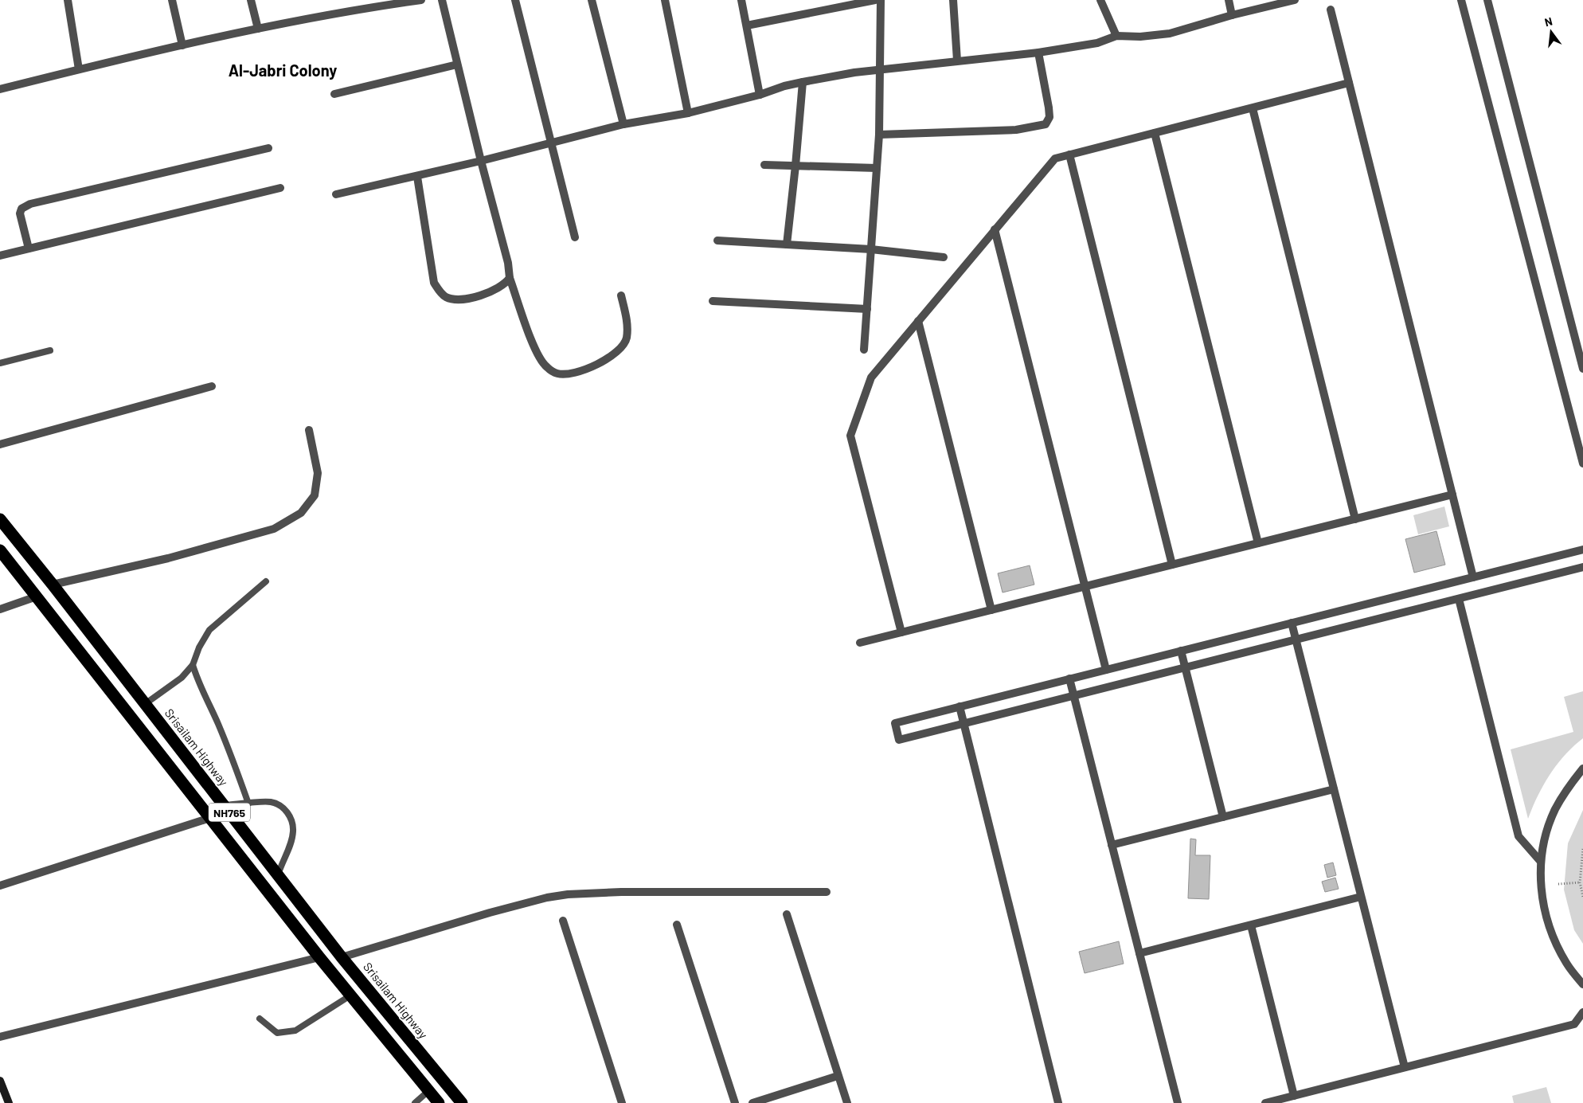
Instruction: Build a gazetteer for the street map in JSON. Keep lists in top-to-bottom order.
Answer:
{
  "streets": {
    "highway": ["Srisailam Highway", "NH765"]
  },
  "districts": ["Al-Jabri Colony"],
  "north": "top"
}
